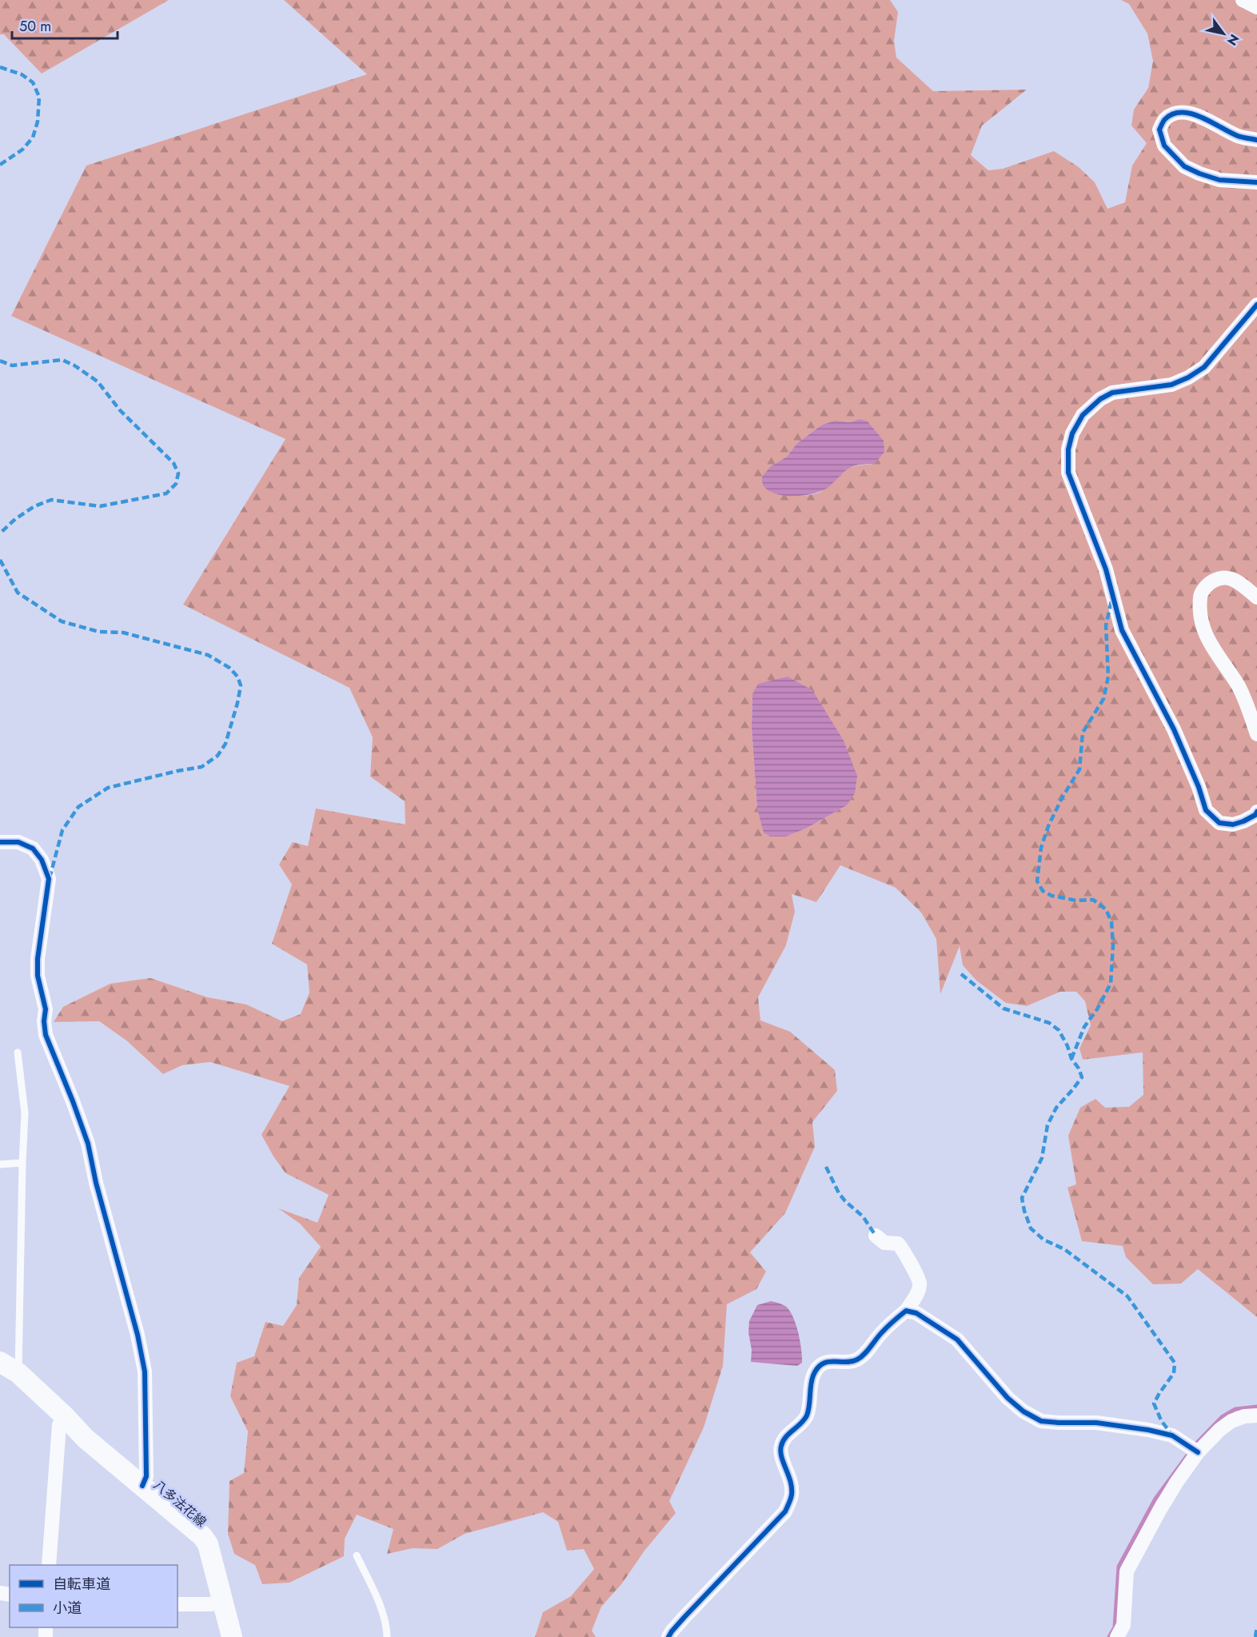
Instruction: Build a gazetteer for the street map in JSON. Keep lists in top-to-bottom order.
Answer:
{
  "streets": {
    "main road": ["八多法花線"]
  },
  "legend": ["自転車道", "小道"],
  "scale_bar": "50 m",
  "north": "bottom right"
}
